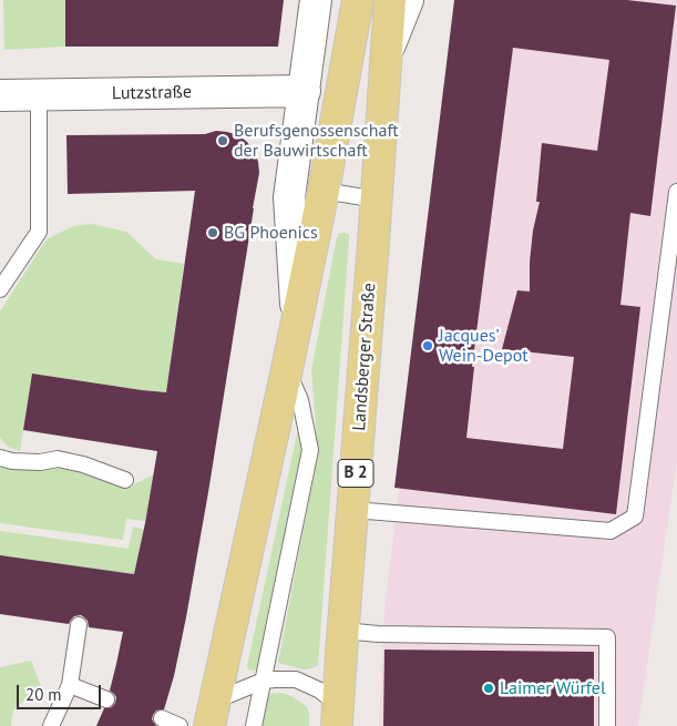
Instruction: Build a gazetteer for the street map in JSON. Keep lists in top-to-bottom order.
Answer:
{
  "streets": {
    "main road": ["Landsberger Straße", "B 2"],
    "street": ["Lutzstraße"]
  },
  "places": [
    "Berufsgenossenschaft der Bauwirtschaft",
    "BG Phoenics",
    "Jacques’ Wein-Depot",
    "Laimer Würfel"
  ],
  "scale_bar": "20 m"
}
